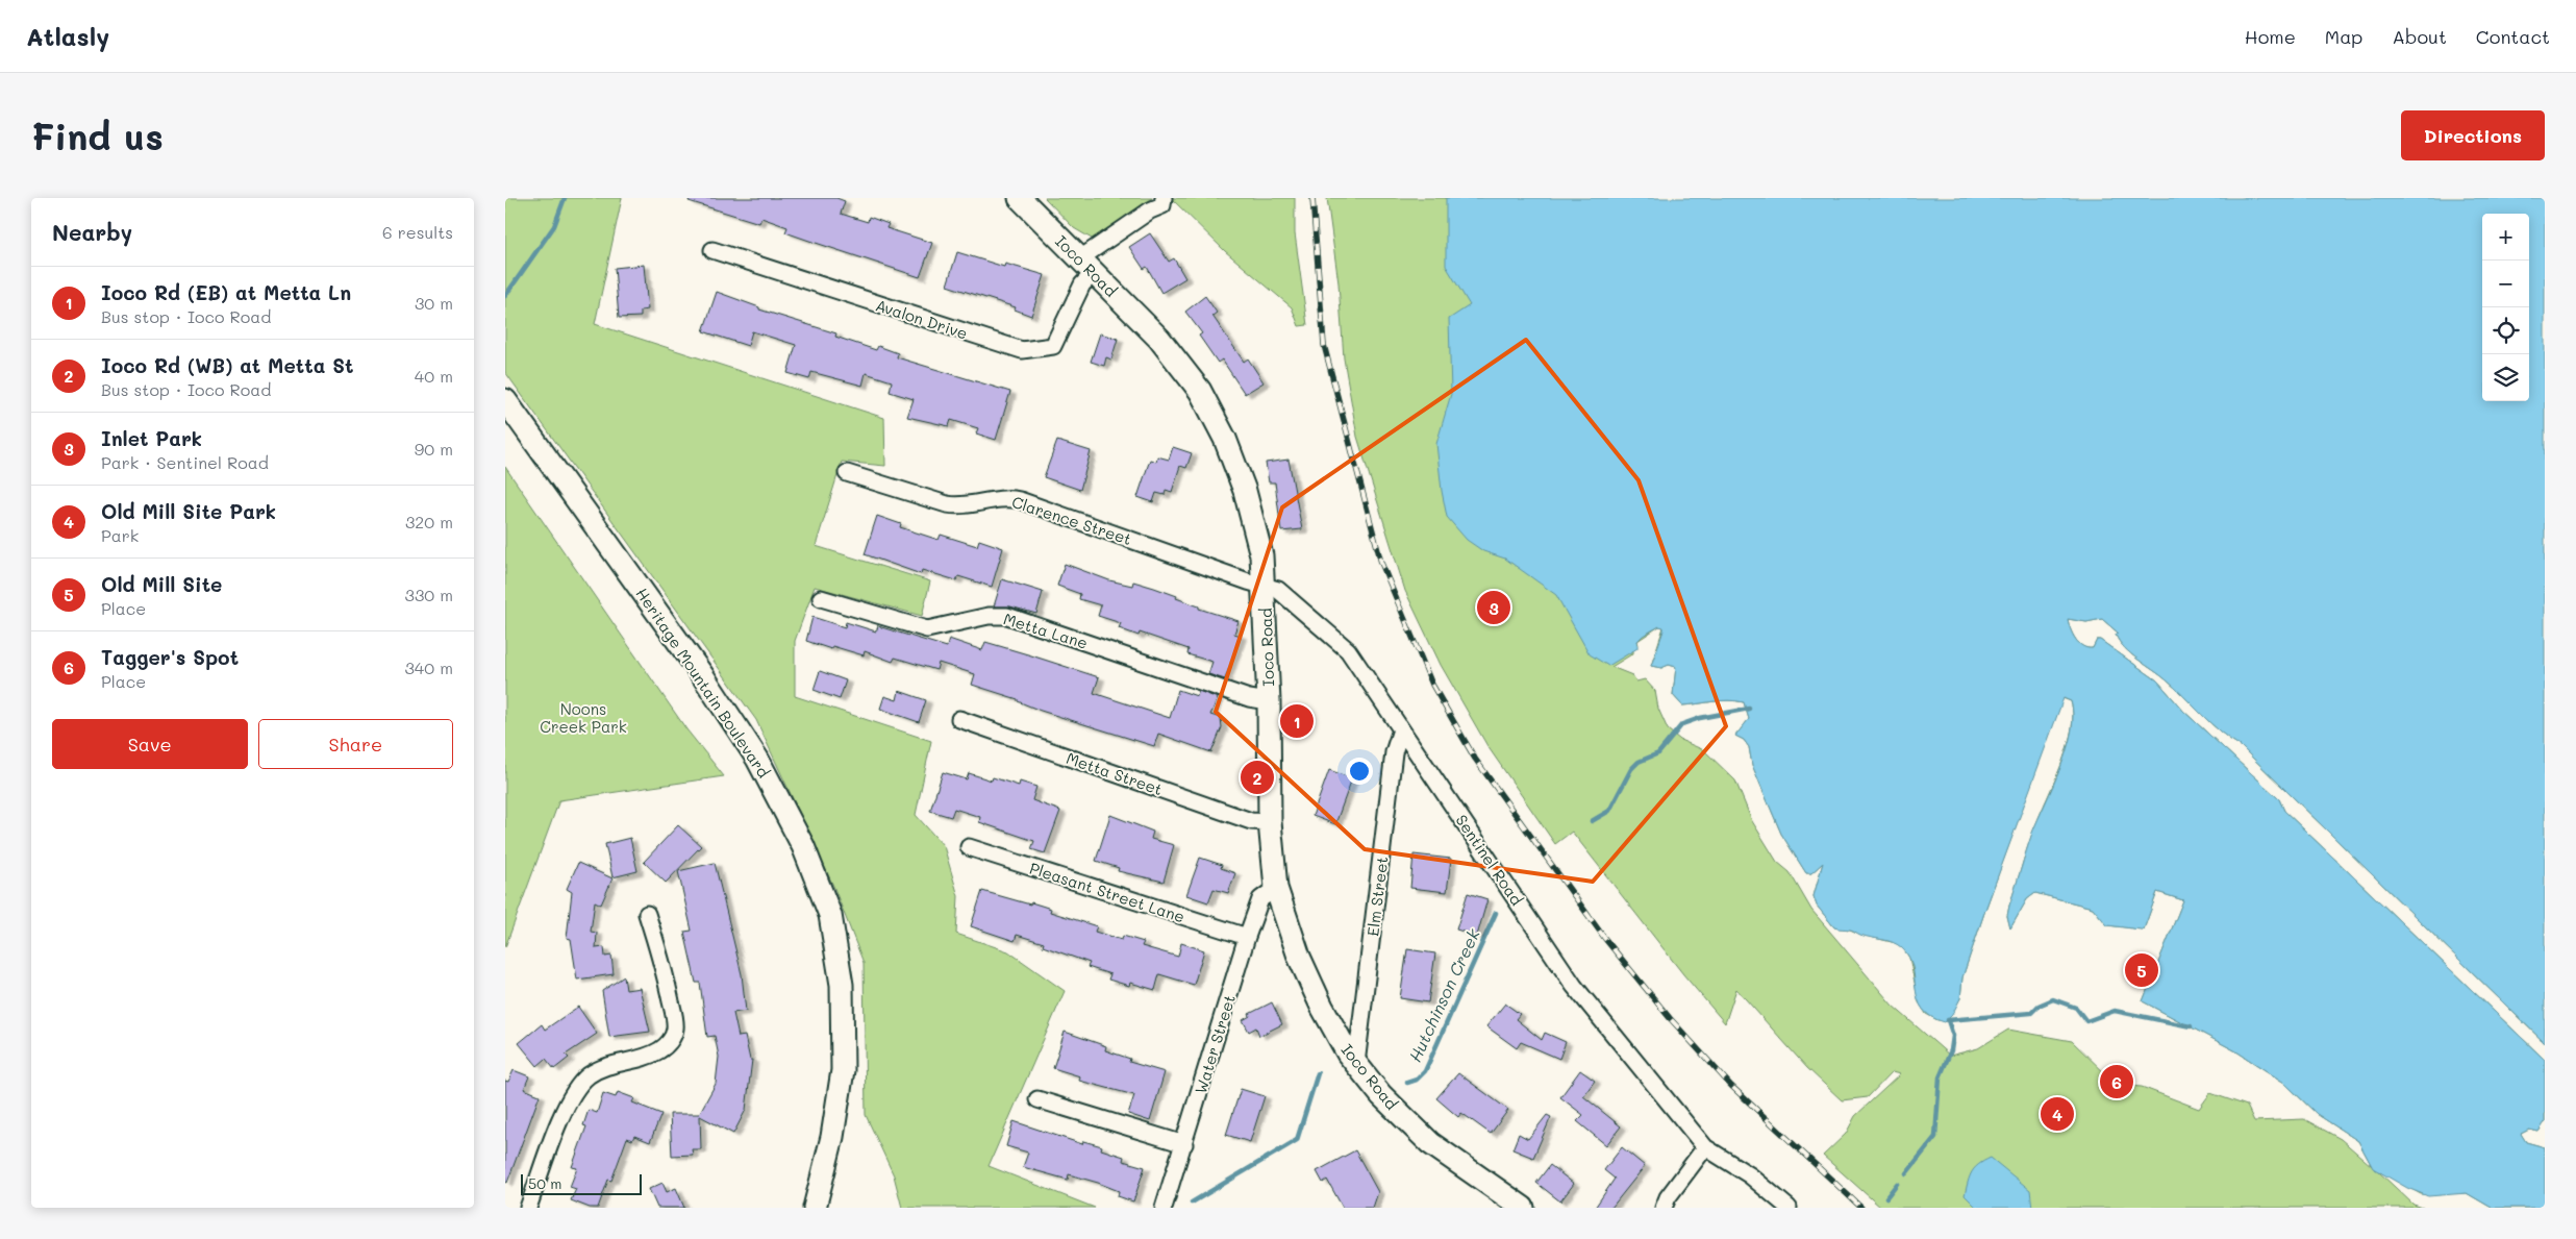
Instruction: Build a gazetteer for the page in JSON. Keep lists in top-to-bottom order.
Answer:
{
  "streets": {
    "main road": ["Ioco Road", "Heritage Mountain Boulevard"],
    "street": [
      "Avalon Drive",
      "Clarence Street",
      "Metta Lane",
      "Metta Street",
      "Sentinel Road",
      "Pleasant Street Lane",
      "Elm Street",
      "Water Street"
    ]
  },
  "crossings": [
    ["Ioco Road", "Avalon Drive"],
    ["Ioco Road", "Clarence Street"],
    ["Ioco Road", "Metta Lane"],
    ["Ioco Road", "Metta Street"],
    ["Ioco Road", "Sentinel Road"],
    ["Ioco Road", "Elm Street"],
    ["Ioco Road", "Water Street"],
    ["Clarence Street", "Sentinel Road"],
    ["Sentinel Road", "Elm Street"],
    ["Pleasant Street Lane", "Water Street"]
  ],
  "water": ["Hutchinson Creek"],
  "parks": ["Noons Creek Park"],
  "scale_bar": "50 m",
  "page": {
    "header": "Atlasly",
    "nav": [
      "Home",
      "Map",
      "About",
      "Contact"
    ],
    "buttons": [
      "Directions",
      ["Save", "Share"]
    ],
    "title": "Find us",
    "heading": ["Nearby", "6 results"],
    "map_buttons": ["+", "−"],
    "list": [
      {
        "mark": "1",
        "name": "Ioco Rd (EB) at Metta Ln",
        "note": "Bus stop · Ioco Road",
        "value": "30 m"
      },
      {
        "mark": "2",
        "name": "Ioco Rd (WB) at Metta St",
        "note": "Bus stop · Ioco Road",
        "value": "40 m"
      },
      {
        "mark": "3",
        "name": "Inlet Park",
        "note": "Park · Sentinel Road",
        "value": "90 m"
      },
      {
        "mark": "4",
        "name": "Old Mill Site Park",
        "note": "Park",
        "value": "320 m"
      },
      {
        "mark": "5",
        "name": "Old Mill Site",
        "note": "Place",
        "value": "330 m"
      },
      {
        "mark": "6",
        "name": "Tagger's Spot",
        "note": "Place",
        "value": "340 m"
      }
    ],
    "pins": [
      "3",
      "1",
      "2",
      "5",
      "6",
      "4"
    ],
    "scale": "50 m"
  }
}
